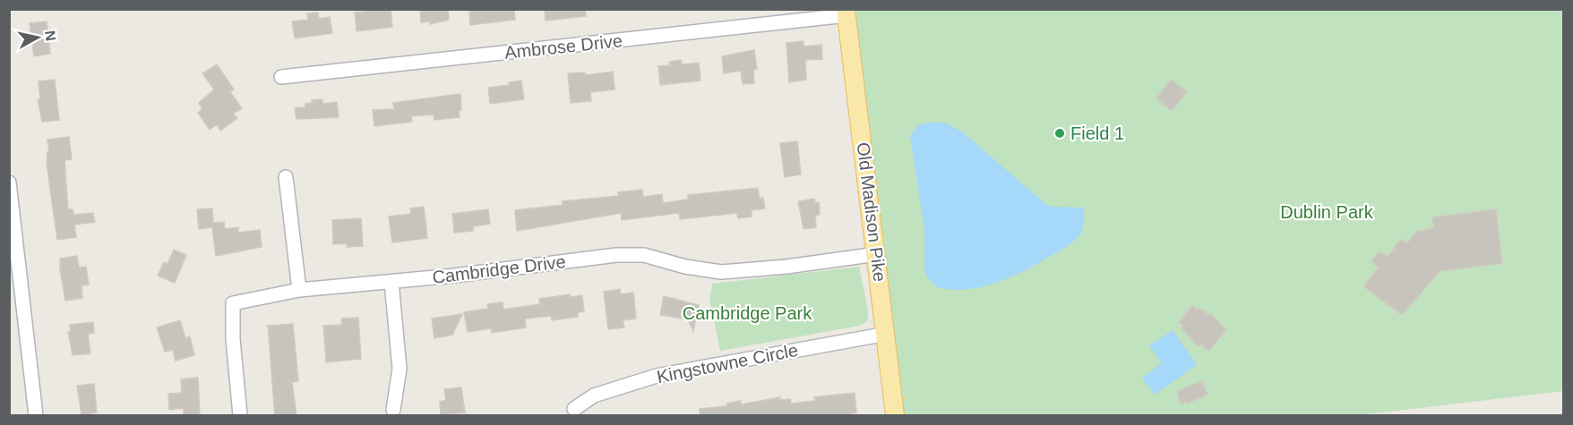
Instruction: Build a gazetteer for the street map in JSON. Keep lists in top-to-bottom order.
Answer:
{
  "streets": {
    "main road": ["Old Madison Pike"],
    "street": ["Ambrose Drive", "Cambridge Drive", "Kingstowne Circle"]
  },
  "crossings": [
    ["Ambrose Drive", "Old Madison Pike"],
    ["Old Madison Pike", "Cambridge Drive"],
    ["Old Madison Pike", "Kingstowne Circle"]
  ],
  "parks": ["Dublin Park", "Cambridge Park"],
  "places": ["Field 1"],
  "north": "right"
}
